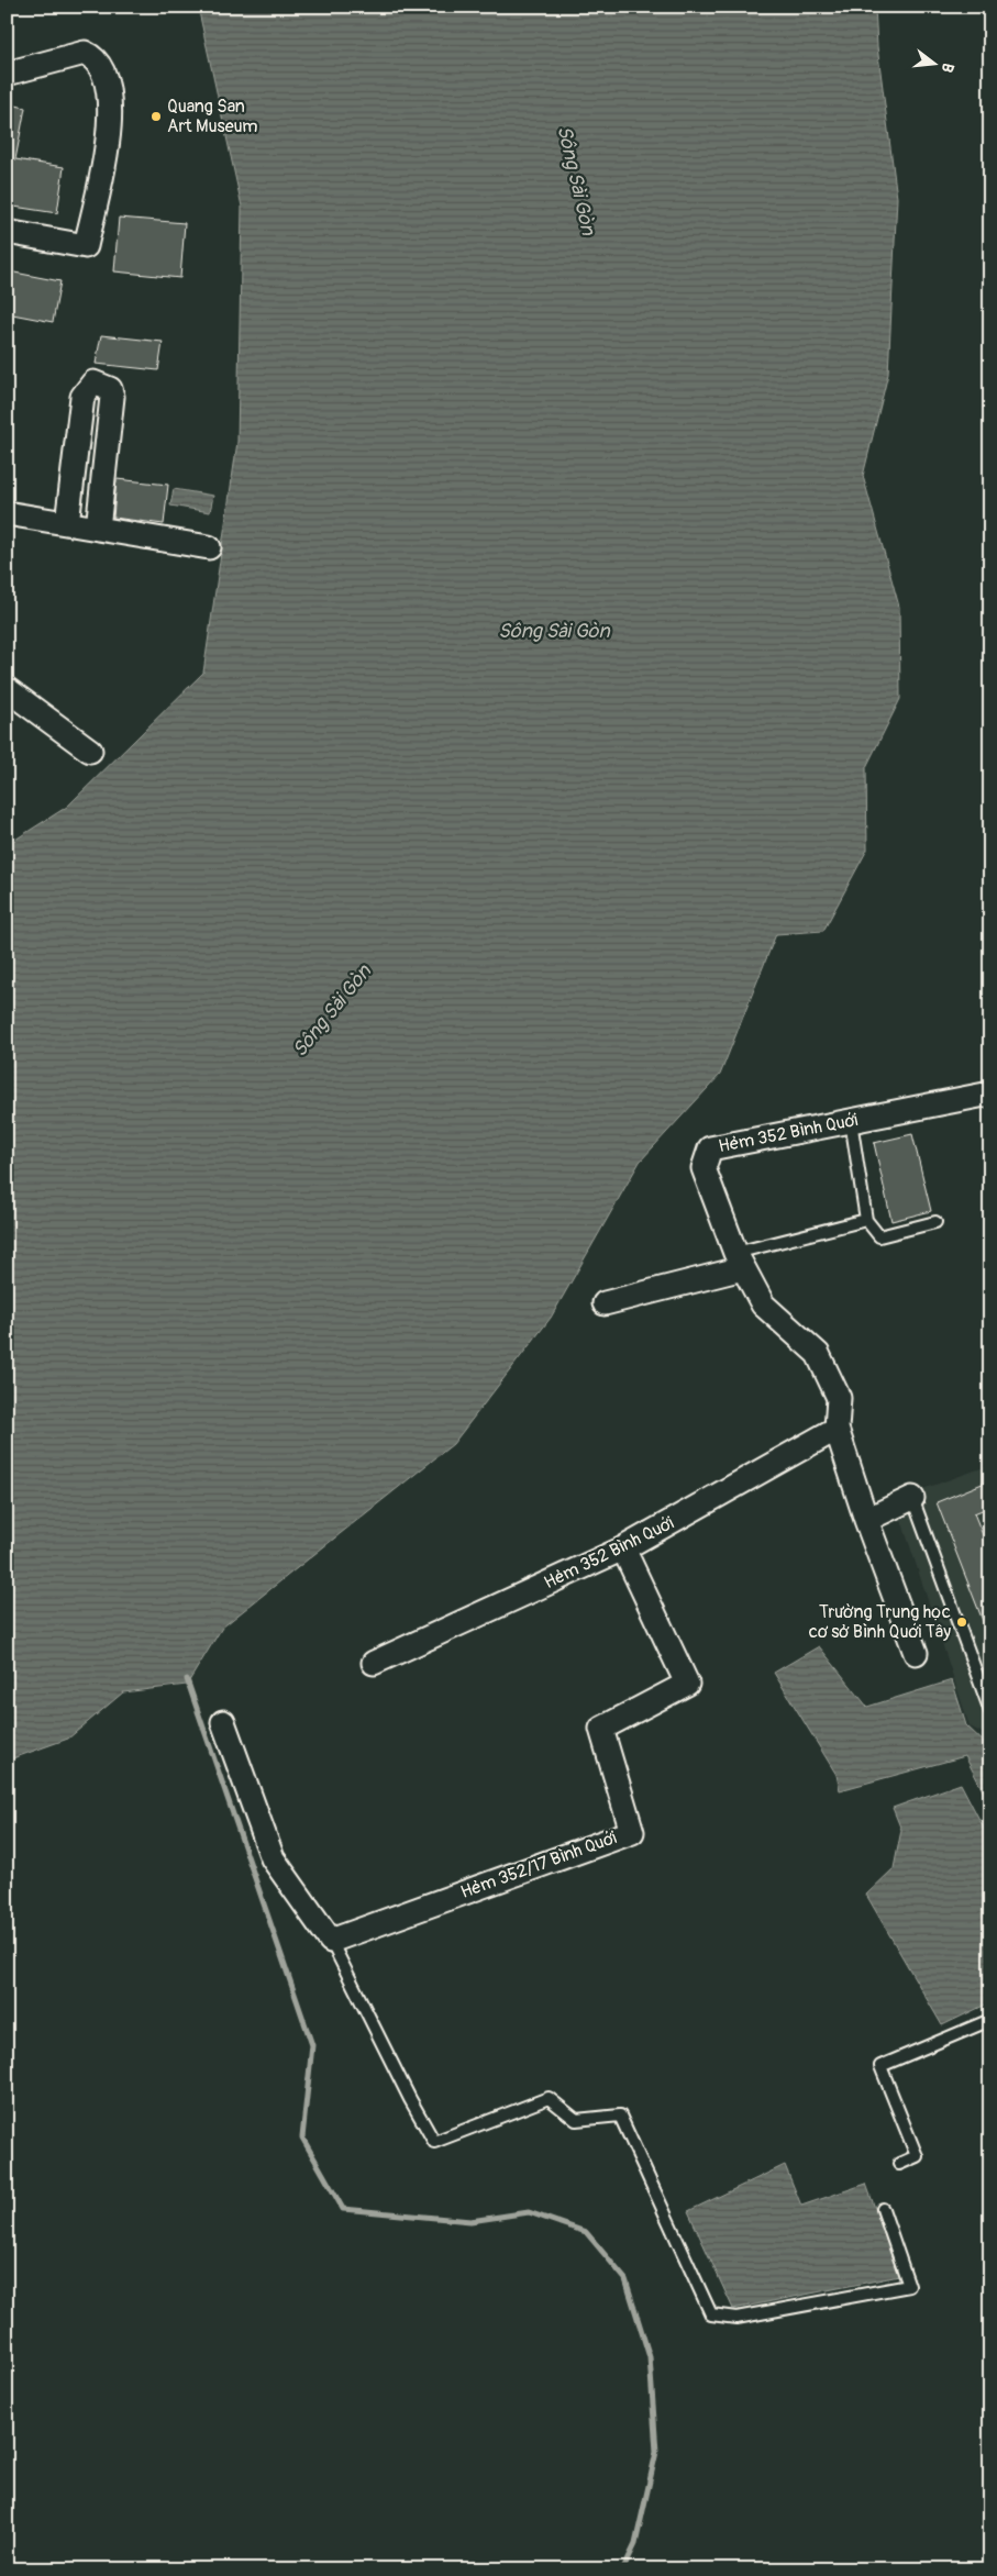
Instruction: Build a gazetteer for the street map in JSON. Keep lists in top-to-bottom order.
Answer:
{
  "streets": {
    "street": ["Hẻm 352 Bình Quới", "Hẻm 352/17 Bình Quới"]
  },
  "crossings": [
    ["Hẻm 352 Bình Quới", "Hẻm 352/17 Bình Quới"]
  ],
  "water": ["Sông Sài Gòn"],
  "places": ["Quang San Art Museum", "Trường Trung học cơ sở Bình Quới Tây"],
  "north": "right"
}
